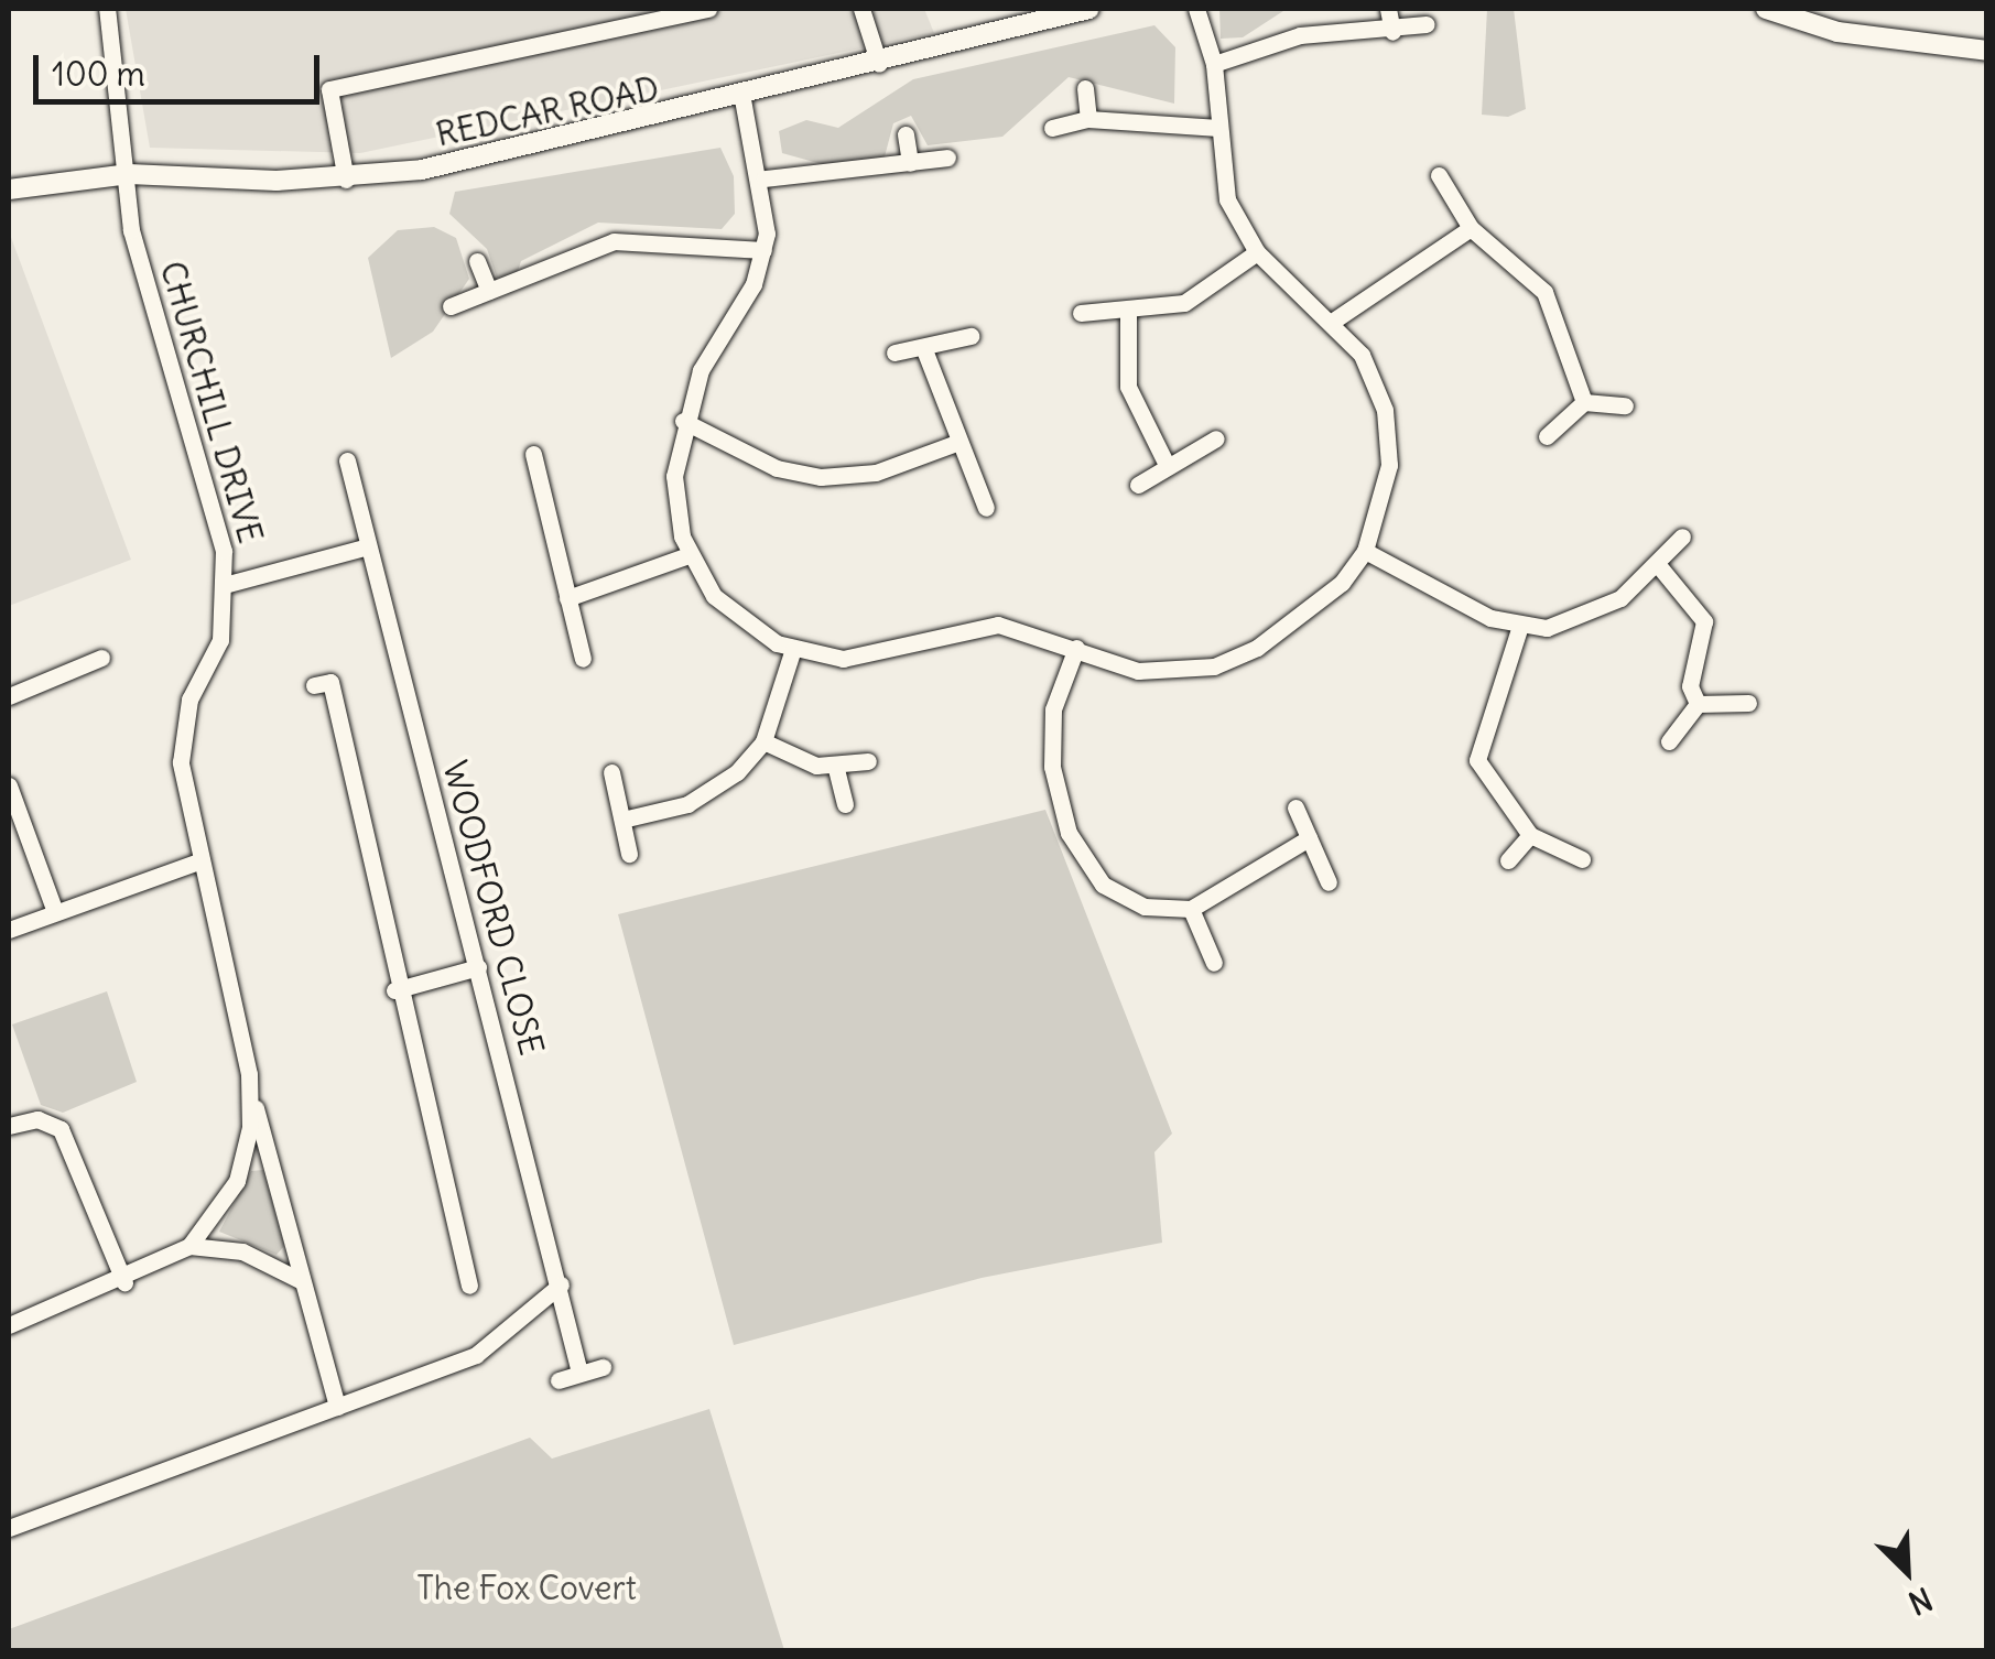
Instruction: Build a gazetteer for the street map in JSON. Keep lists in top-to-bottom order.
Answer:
{
  "streets": {
    "street": ["REDCAR ROAD", "CHURCHILL DRIVE", "WOODFORD CLOSE"]
  },
  "crossings": [
    ["REDCAR ROAD", "CHURCHILL DRIVE"]
  ],
  "parks": ["The Fox Covert"],
  "scale_bar": "100 m",
  "north": "bottom right"
}
